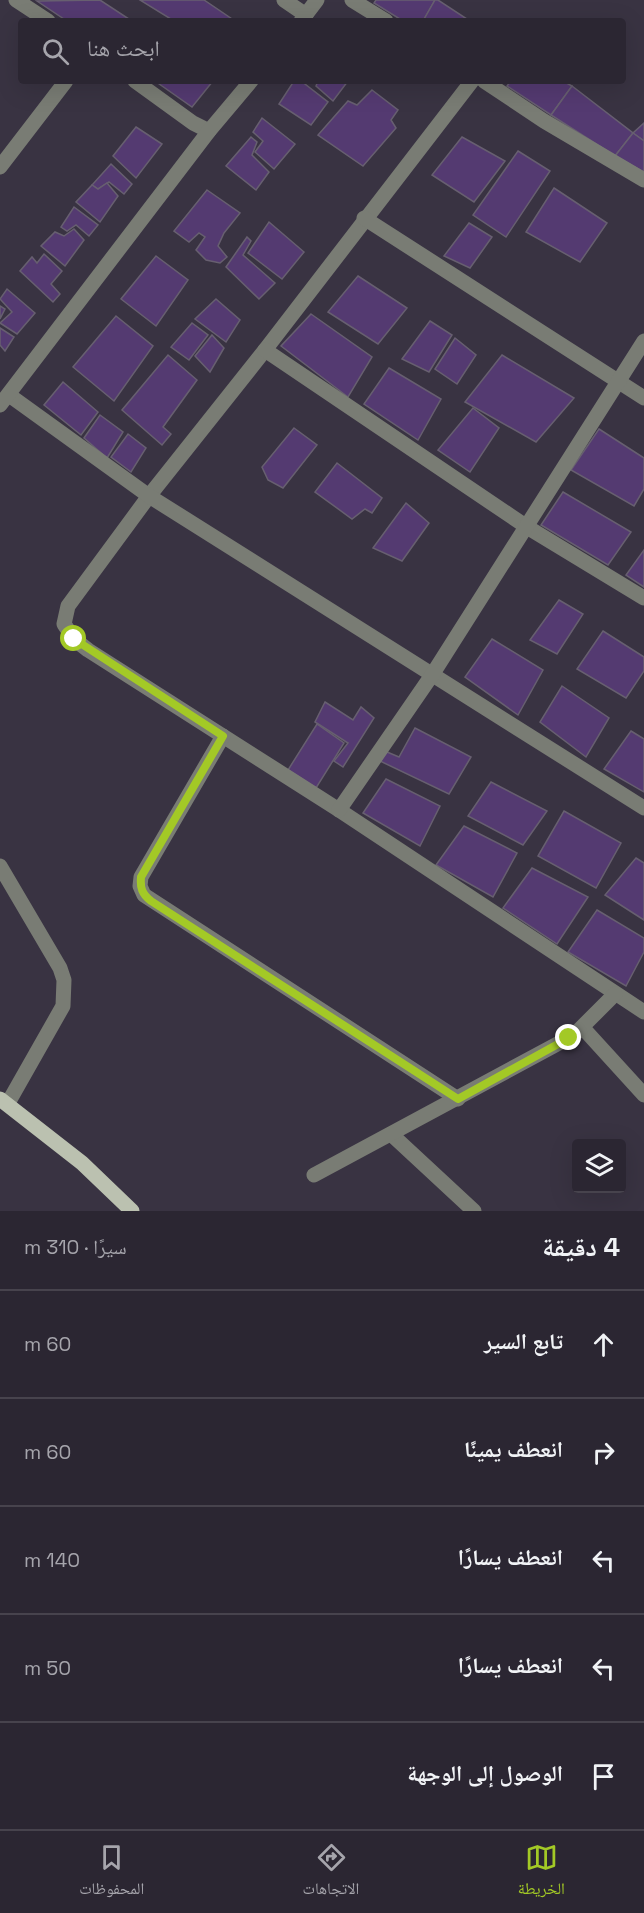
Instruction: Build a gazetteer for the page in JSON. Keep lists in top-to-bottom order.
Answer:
{
  "page": {
    "search": "ابحث هنا",
    "heading": ["4 دقيقة", "سيرًا · 310 m"],
    "list": [
      ["تابع السير", "60 m"],
      ["انعطف يمينًا", "60 m"],
      ["انعطف يسارًا", "140 m"],
      ["انعطف يسارًا", "50 m"],
      "الوصول إلى الوجهة"
    ],
    "nav": ["الخريطة", "الاتجاهات", "المحفوظات"]
  }
}
